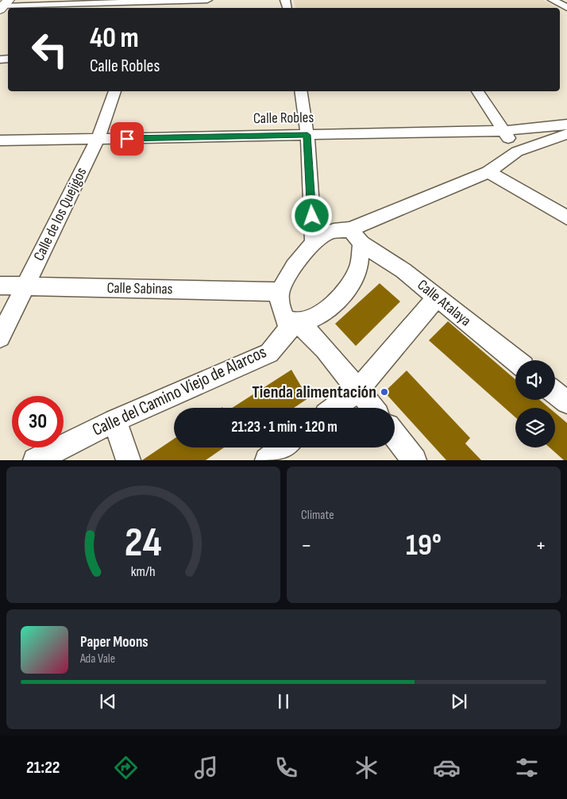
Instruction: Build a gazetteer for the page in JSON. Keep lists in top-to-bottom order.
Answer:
{
  "streets": {
    "street": [
      "Calle Robles",
      "Calle de los Quejigos",
      "Calle Sabinas",
      "Calle Atalaya",
      "Calle del Camino Viejo de Alarcos"
    ]
  },
  "crossings": [
    ["Calle Robles", "Calle de los Quejigos"],
    ["Calle de los Quejigos", "Calle Sabinas"]
  ],
  "places": ["Tienda alimentación"],
  "page": {
    "turn": ["40 m", "Calle Robles"],
    "limit": "30",
    "trip": "21:23 · 1 min · 120 m",
    "tile": "Climate",
    "heat": ["−", "19°", "+"],
    "song": ["Paper Moons", "Ada Vale"],
    "tabs": "21:22",
    "gauge": ["24", "km/h"]
  }
}
